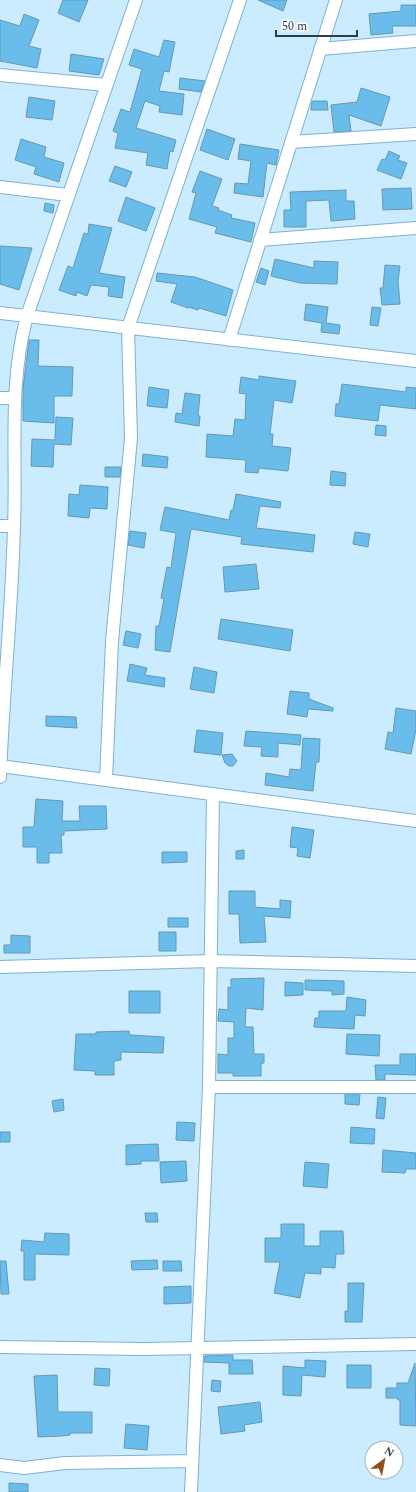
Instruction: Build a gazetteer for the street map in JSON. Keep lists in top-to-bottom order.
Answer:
{
  "scale_bar": "50 m",
  "north": "top right"
}
